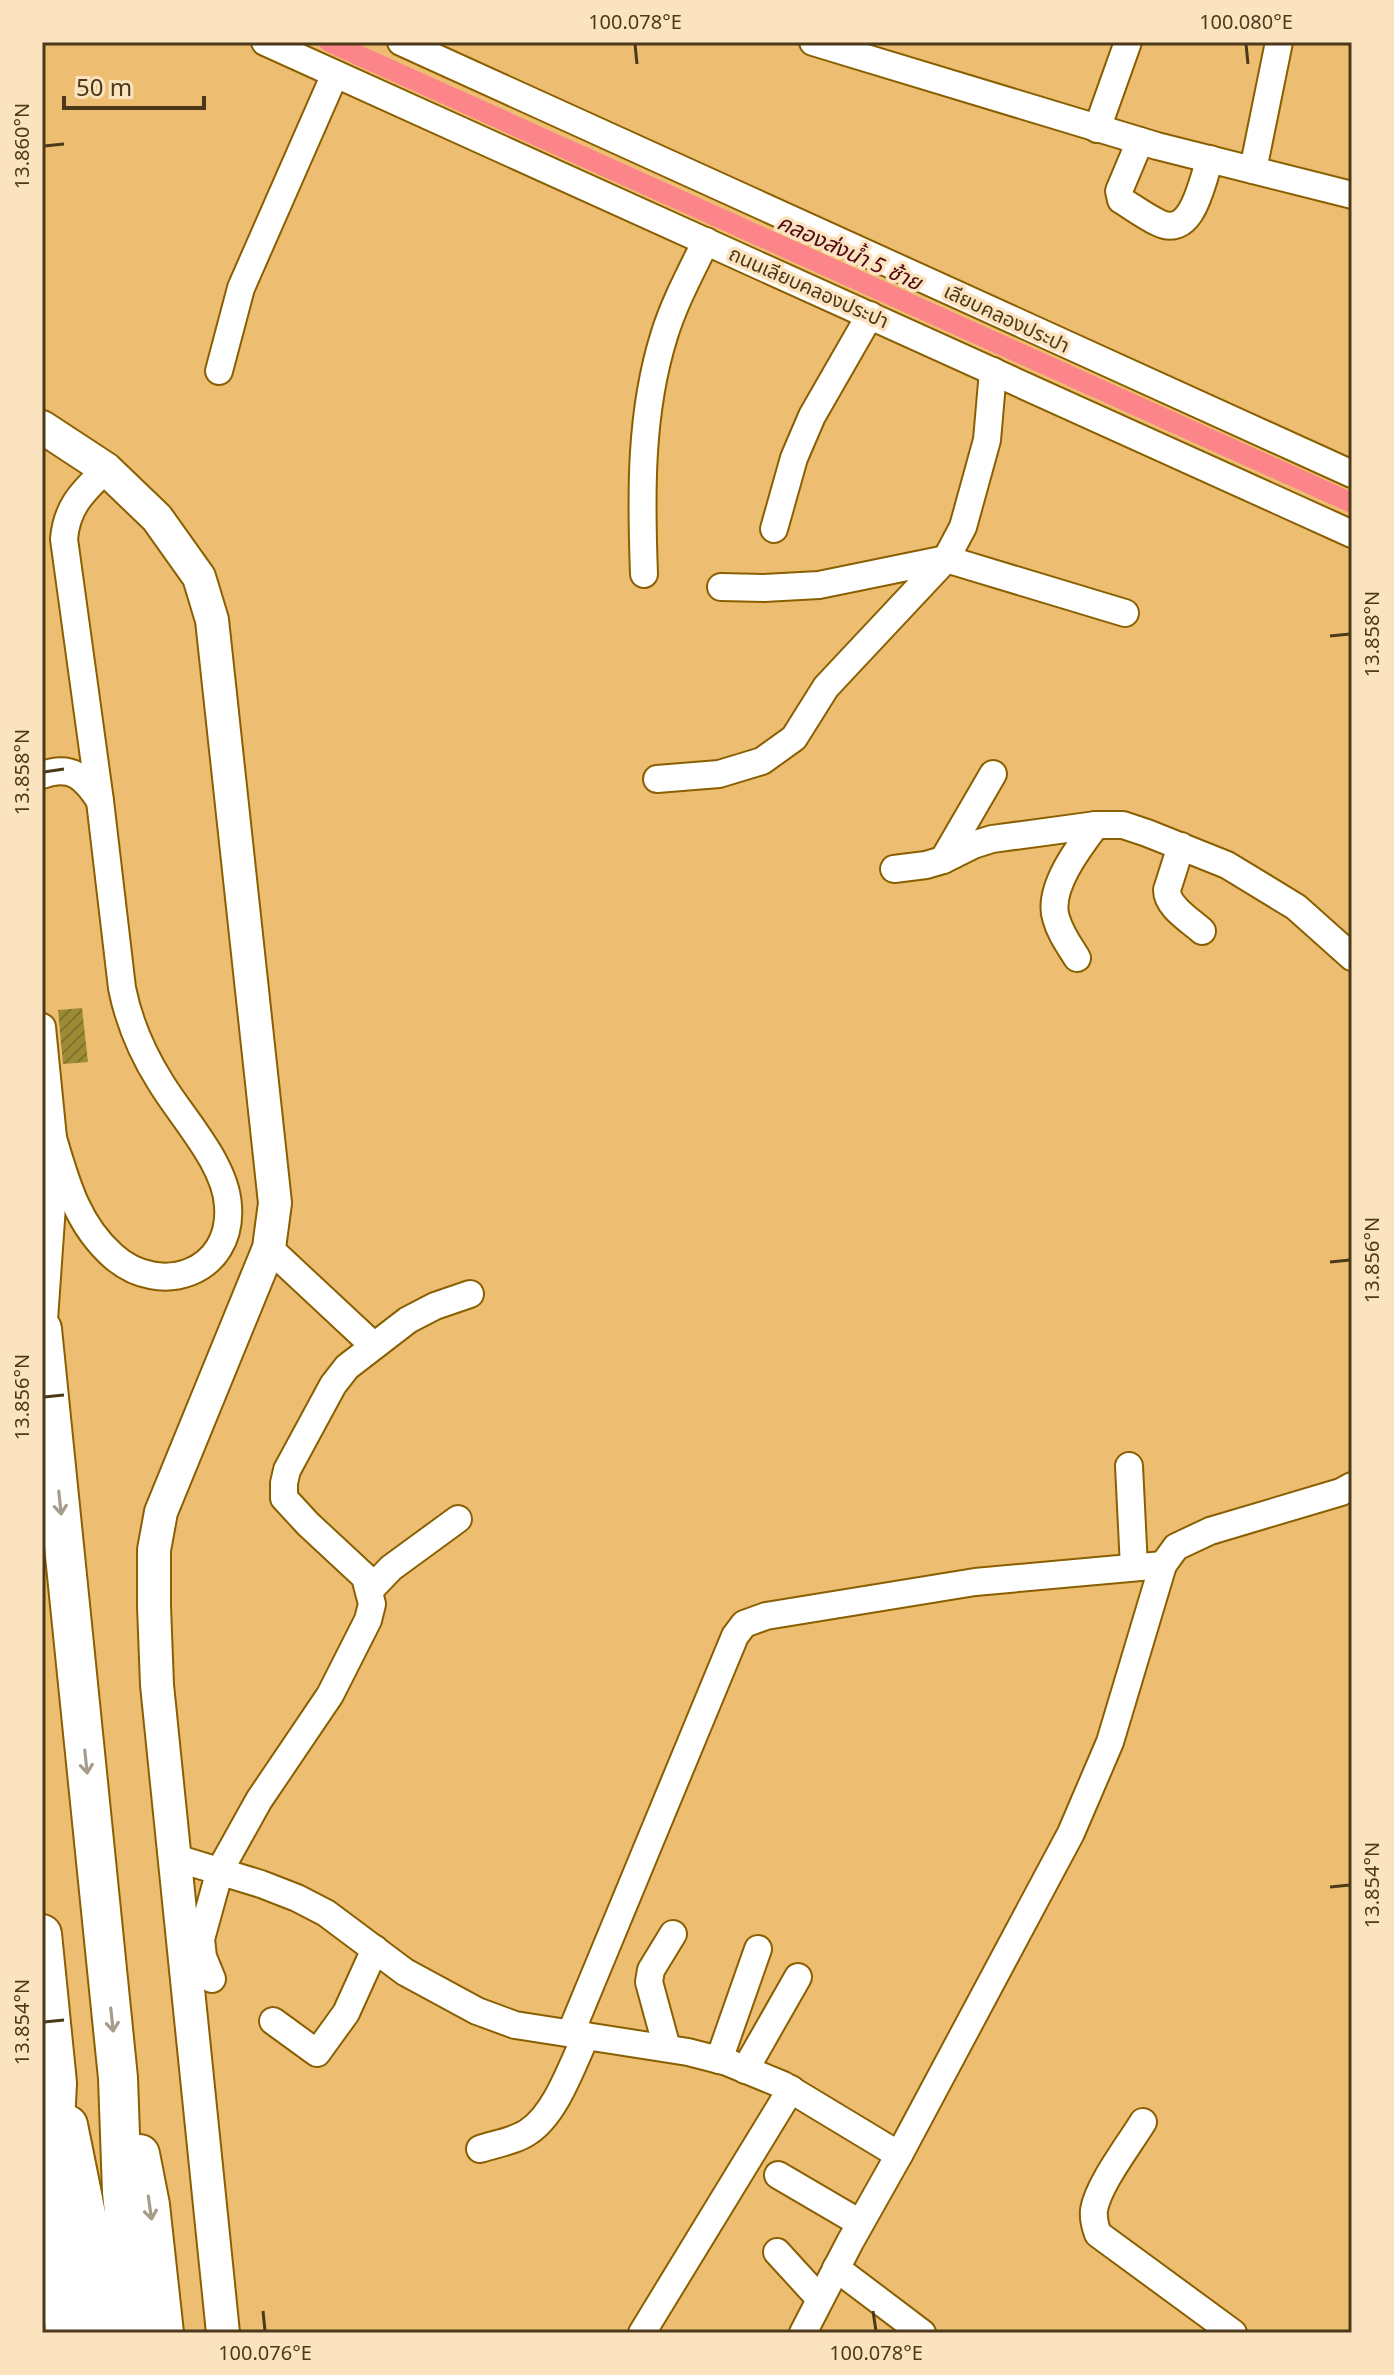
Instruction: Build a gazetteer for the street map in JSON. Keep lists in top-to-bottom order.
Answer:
{
  "streets": {
    "street": ["ถนนเลียบคลองประปา", "เลียบคลองประปา"]
  },
  "water": ["คลองส่งน้ำ 5 ซ้าย"],
  "scale_bar": "50 m",
  "coordinates": [
    "100.078°E",
    "100.080°E",
    "13.860°N",
    "13.858°N",
    "13.856°N",
    "13.854°N",
    "100.076°E"
  ]
}
